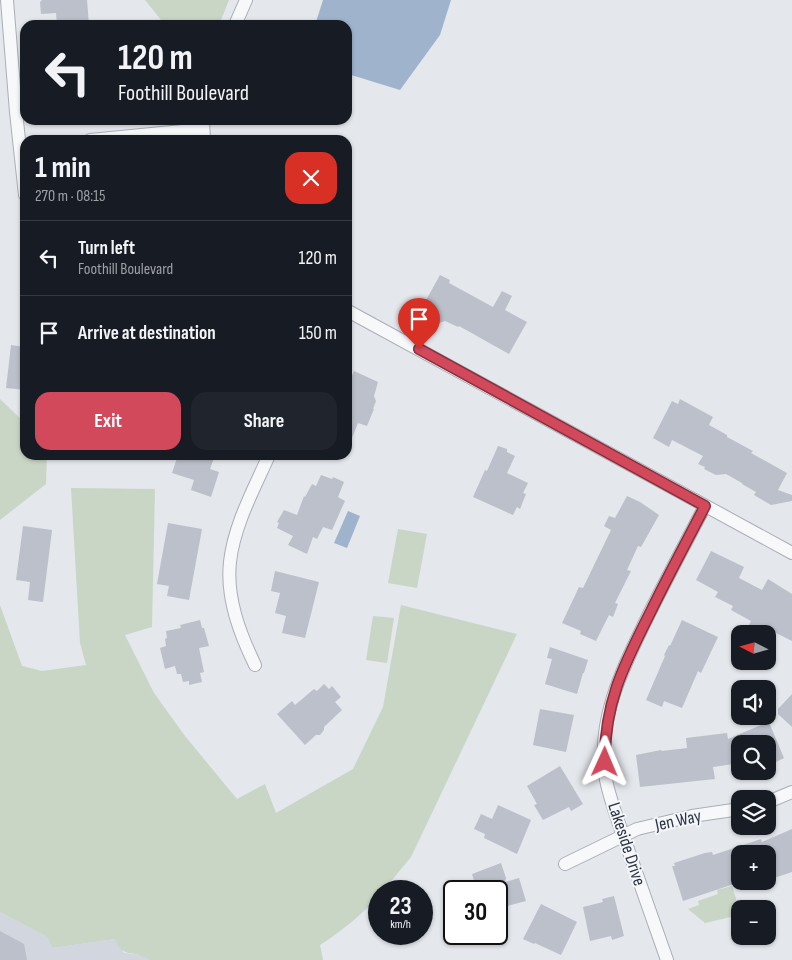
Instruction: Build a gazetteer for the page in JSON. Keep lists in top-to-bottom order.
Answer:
{
  "streets": {
    "street": ["Jen Way", "Lakeside Drive"]
  },
  "crossings": [
    ["Jen Way", "Lakeside Drive"]
  ],
  "north": "left",
  "page": {
    "turn": ["120 m", "Foothill Boulevard"],
    "heading": ["1 min", "270 m · 08:15"],
    "list": [
      {
        "name": "Turn left",
        "note": "Foothill Boulevard",
        "value": "120 m"
      },
      {
        "name": "Arrive at destination",
        "value": "150 m"
      }
    ],
    "buttons": ["Exit", "Share"],
    "map_buttons": ["+", "−"],
    "speed": "23 km/h",
    "limit": "30"
  }
}
